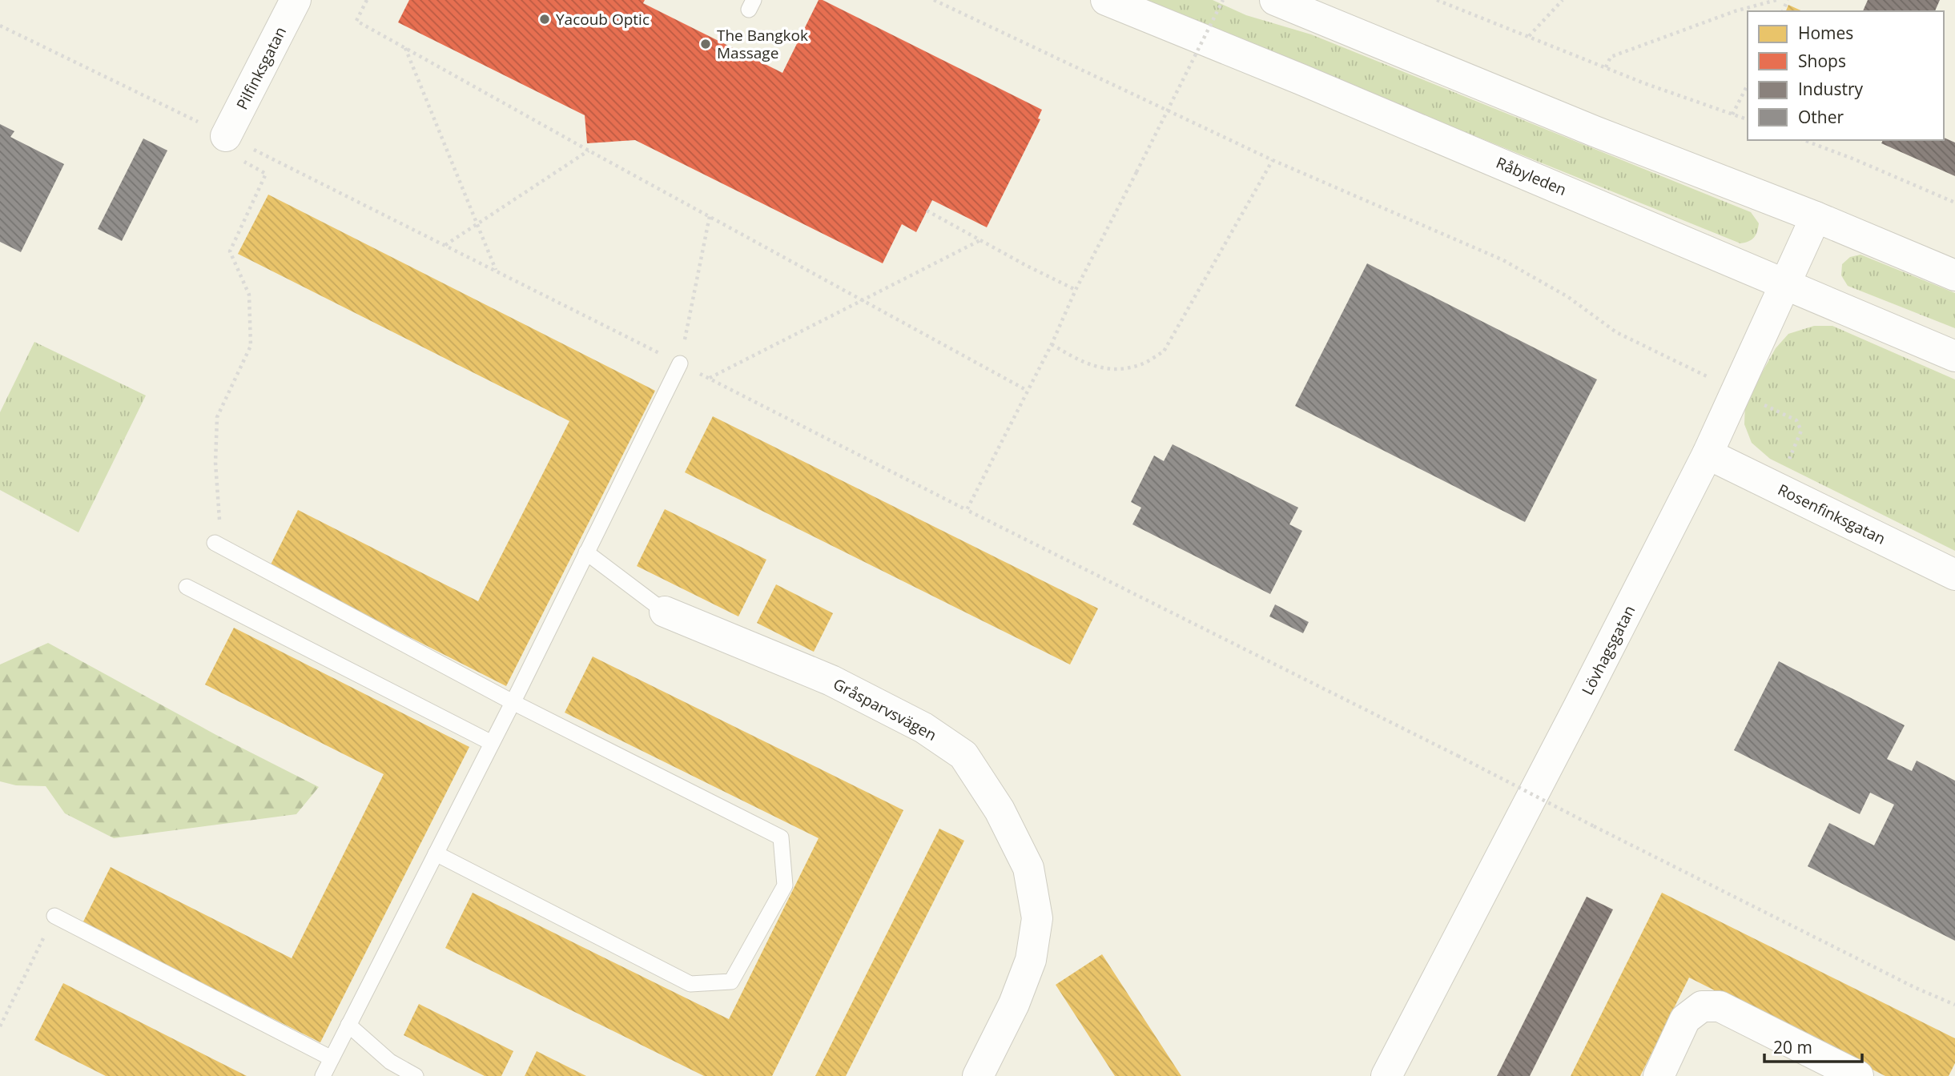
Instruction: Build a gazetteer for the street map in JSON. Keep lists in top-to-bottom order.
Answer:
{
  "streets": {
    "street": [
      "Pilfinksgatan",
      "Råbyleden",
      "Rosenfinksgatan",
      "Lövhagsgatan",
      "Gråsparvsvägen"
    ]
  },
  "crossings": [
    ["Råbyleden", "Lövhagsgatan"],
    ["Rosenfinksgatan", "Lövhagsgatan"]
  ],
  "places": ["Yacoub Optic", "The Bangkok Massage"],
  "legend": [
    "Homes",
    "Shops",
    "Industry",
    "Other"
  ],
  "scale_bar": "20 m"
}
